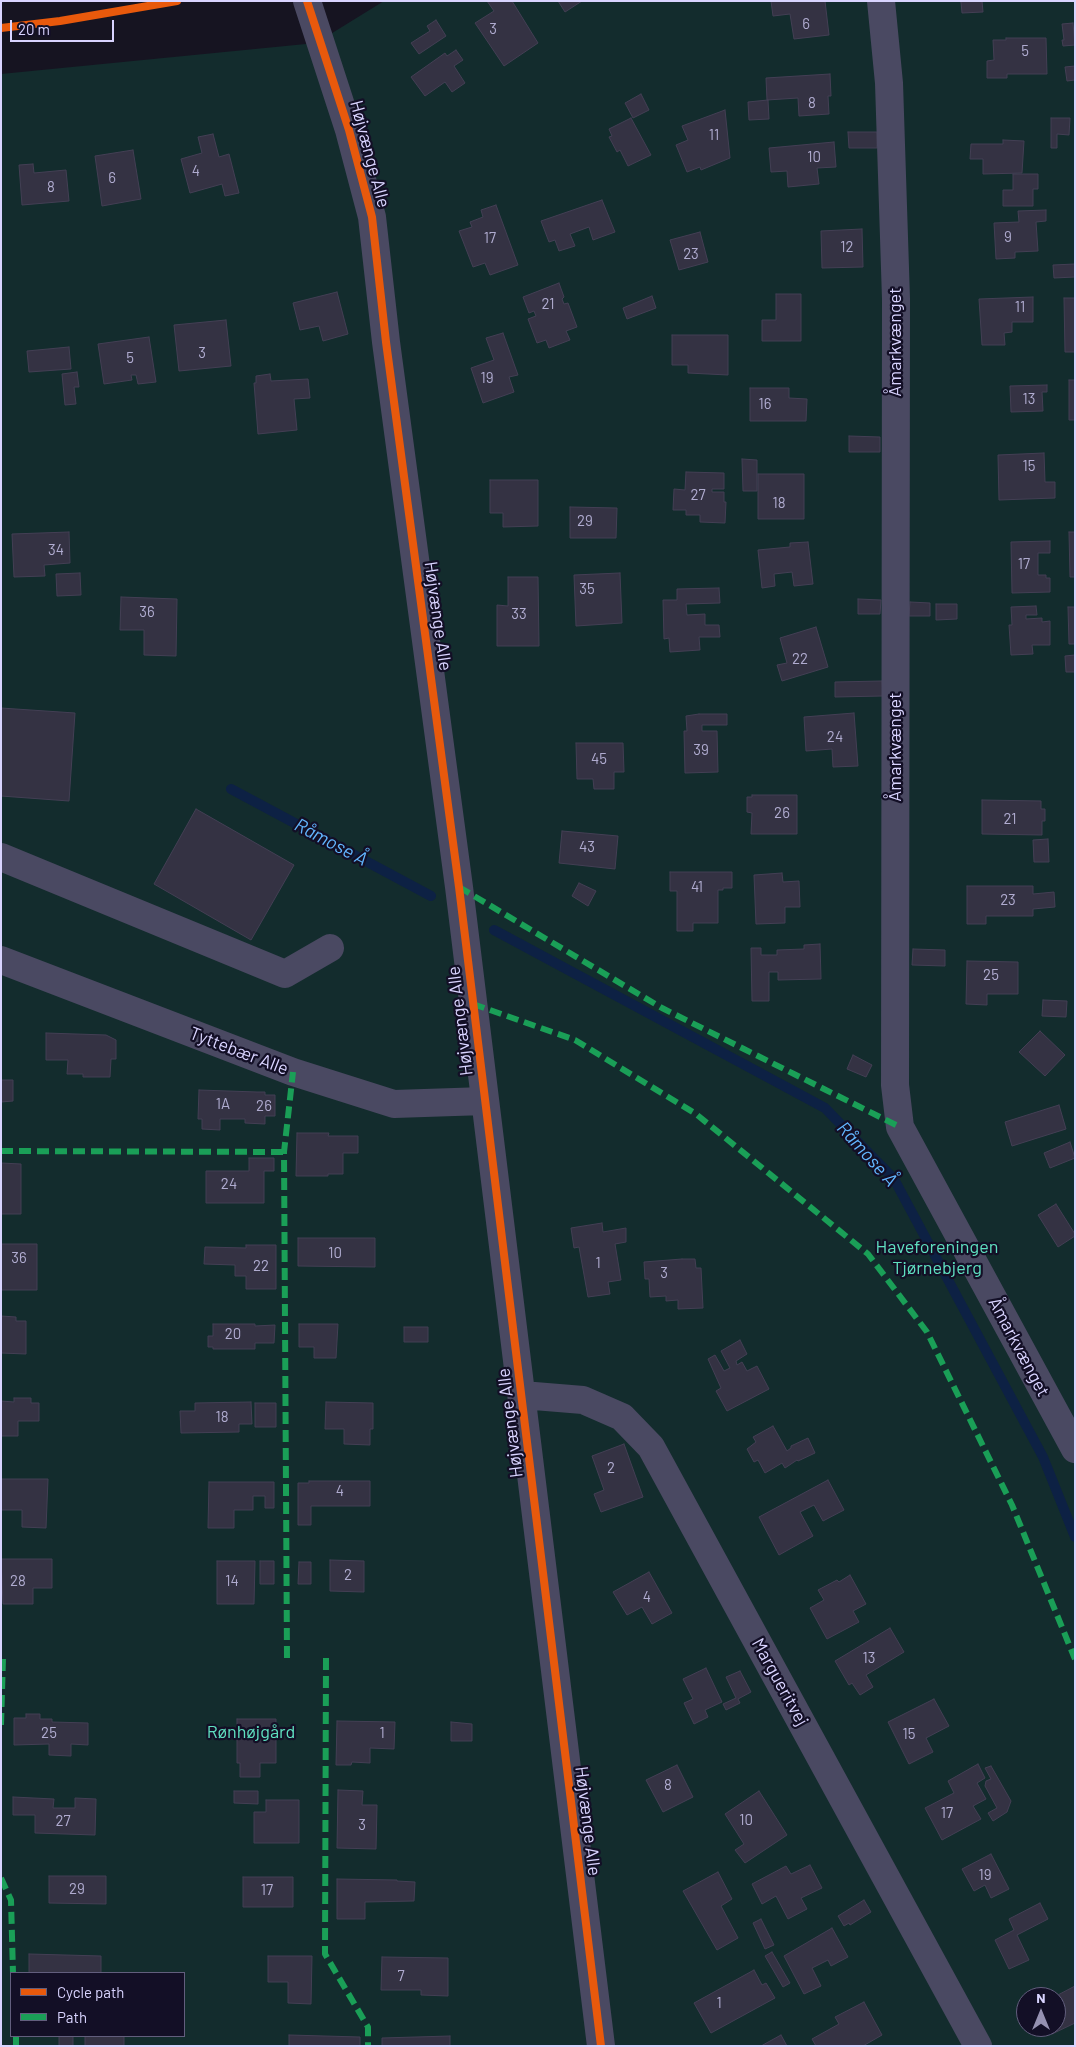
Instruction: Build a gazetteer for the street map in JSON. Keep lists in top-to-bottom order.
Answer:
{
  "streets": {
    "street": [
      "Højvænge Alle",
      "Åmarkvænget",
      "Tyttebær Alle",
      "Margueritvej"
    ]
  },
  "crossings": [
    ["Højvænge Alle", "Tyttebær Alle"],
    ["Højvænge Alle", "Margueritvej"]
  ],
  "water": ["Råmose Å"],
  "parks": ["Haveforeningen Tjørnebjerg", "Rønhøjgård"],
  "house_numbers": [
    "6",
    "3",
    "5",
    "8",
    "11",
    "10",
    "4",
    "6",
    "8",
    "9",
    "17",
    "12",
    "23",
    "21",
    "11",
    "3",
    "5",
    "19",
    "13",
    "16",
    "15",
    "27",
    "18",
    "29",
    "34",
    "17",
    "35",
    "36",
    "33",
    "22",
    "24",
    "39",
    "45",
    "26",
    "21",
    "43",
    "41",
    "23",
    "25",
    "1A",
    "26",
    "24",
    "10",
    "36",
    "1",
    "22",
    "3",
    "20",
    "18",
    "2",
    "4",
    "2",
    "28",
    "14",
    "4",
    "13",
    "25",
    "1",
    "15",
    "8",
    "17",
    "10",
    "27",
    "3",
    "19",
    "29",
    "17",
    "7",
    "1"
  ],
  "legend": ["Cycle path", "Path"],
  "scale_bar": "20 m",
  "north": "top"
}
